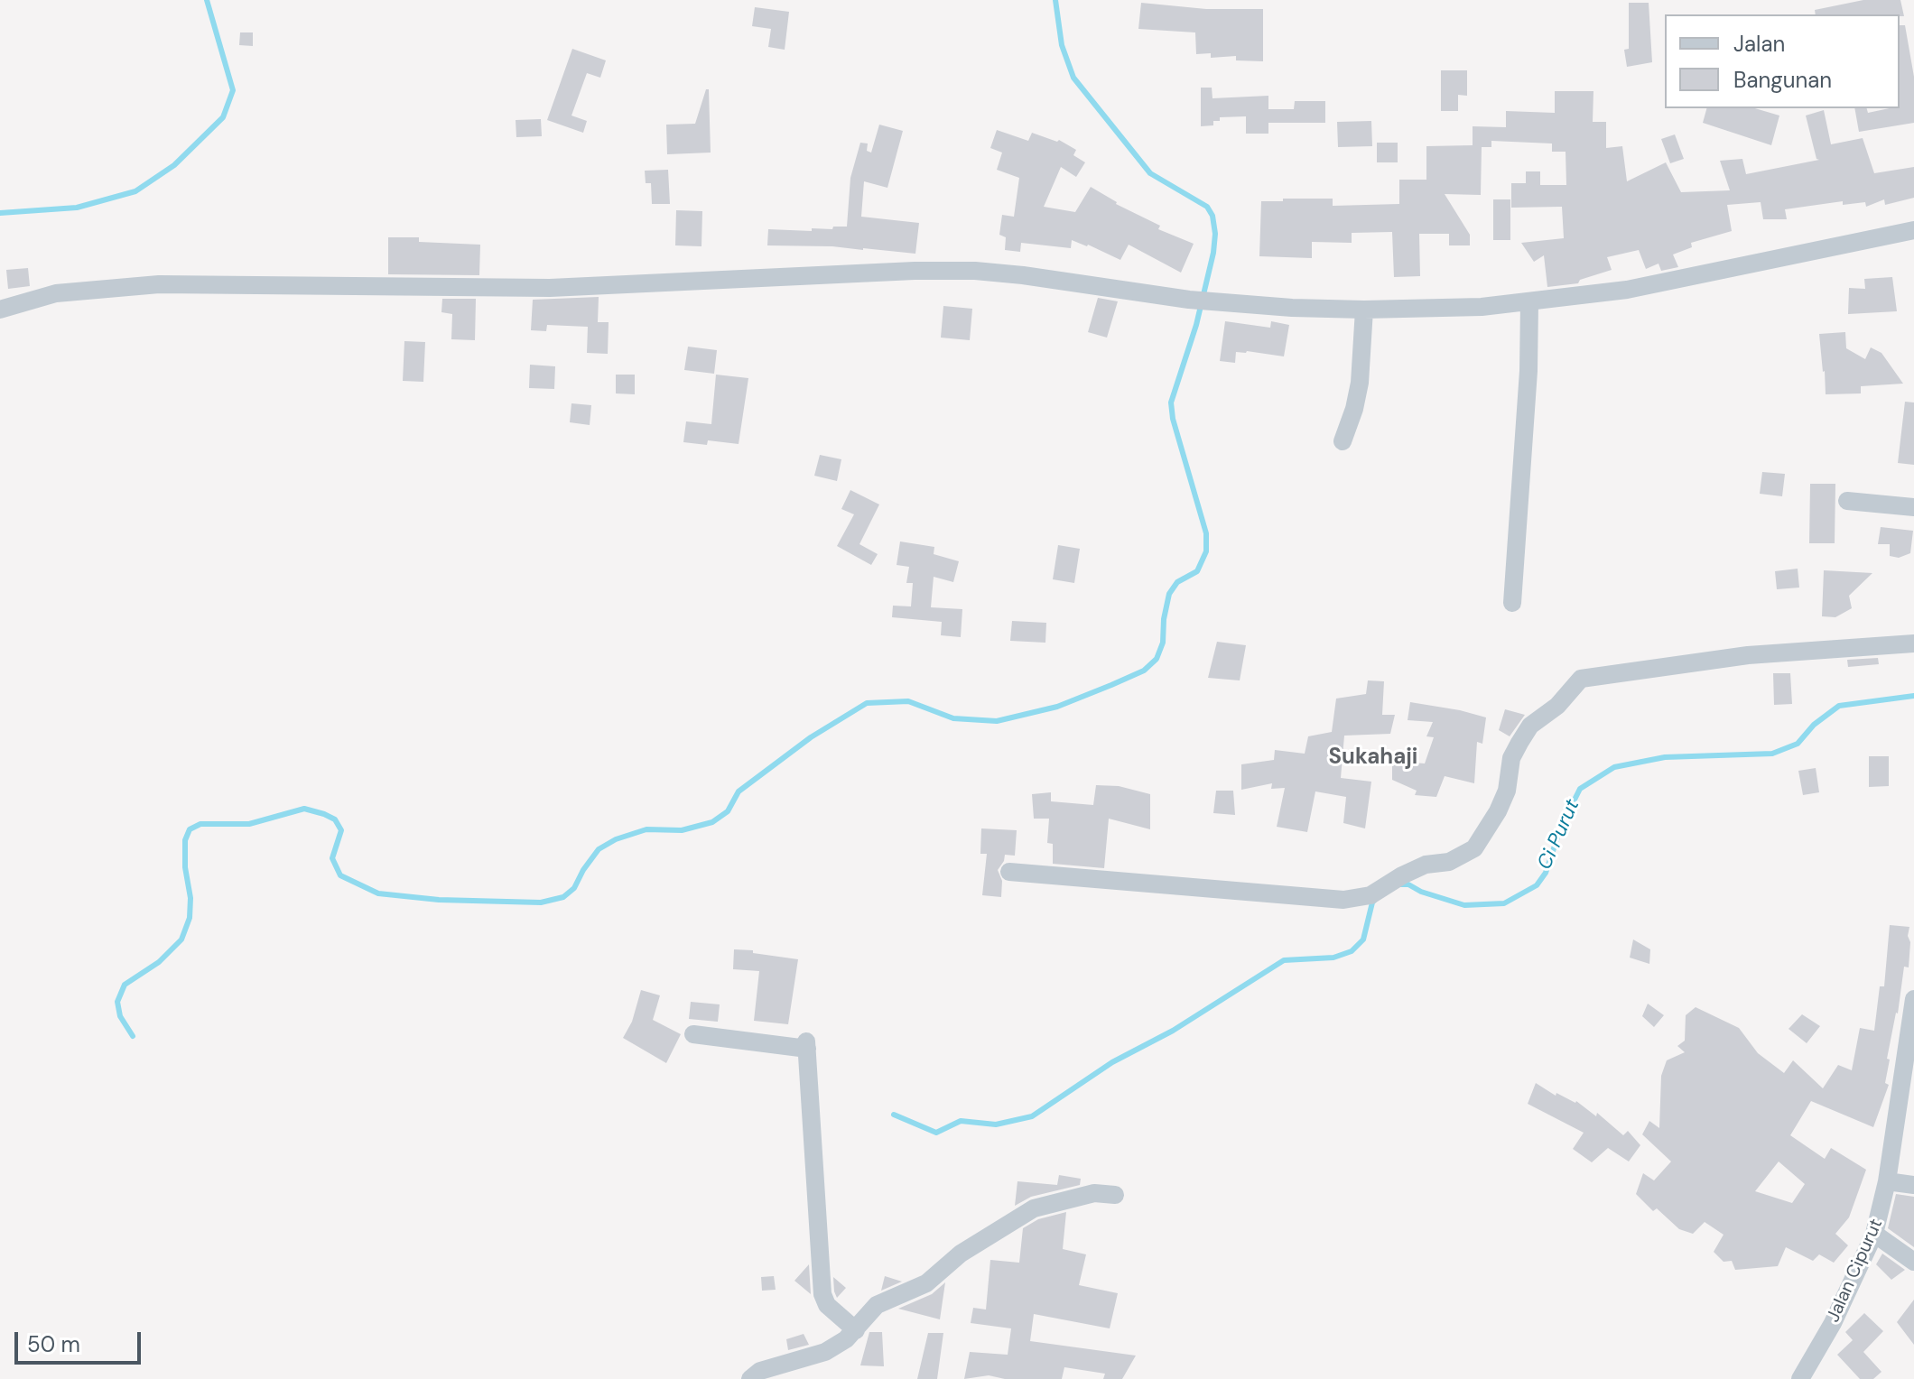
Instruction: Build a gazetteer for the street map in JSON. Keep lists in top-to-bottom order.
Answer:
{
  "streets": {
    "street": ["Jalan Cipurut"]
  },
  "districts": ["Sukahaji"],
  "water": ["Ci Purut"],
  "legend": ["Jalan", "Bangunan"],
  "scale_bar": "50 m"
}
